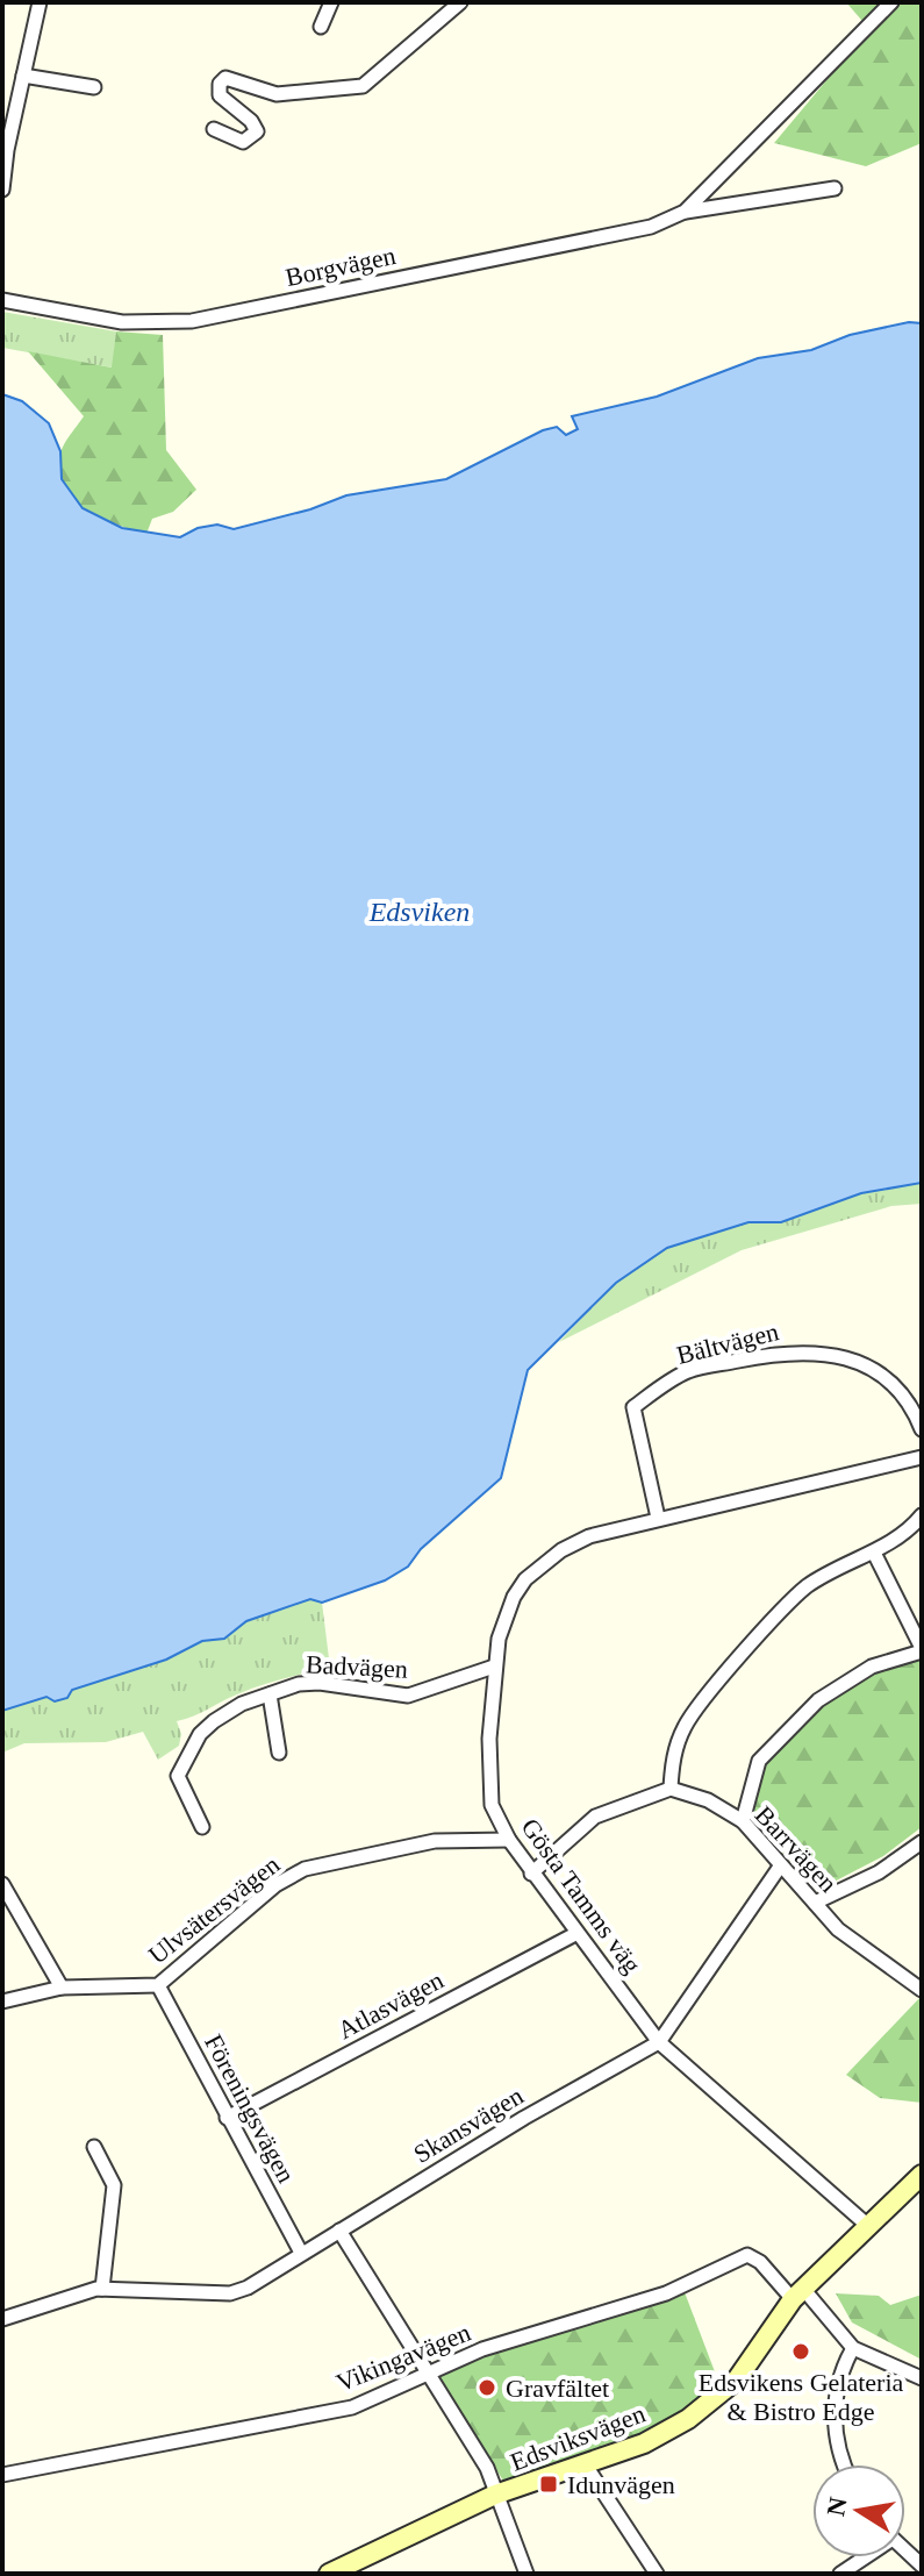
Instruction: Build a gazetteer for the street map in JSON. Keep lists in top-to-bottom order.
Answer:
{
  "streets": {
    "street": [
      "Borgvägen",
      "Bältvägen",
      "Badvägen",
      "Barrvägen",
      "Gösta Tamms väg",
      "Ulvsätersvägen",
      "Atlasvägen",
      "Föreningsvägen",
      "Skansvägen",
      "Vikingavägen",
      "Edsviksvägen"
    ]
  },
  "crossings": [
    ["Bältvägen", "Gösta Tamms väg"],
    ["Badvägen", "Gösta Tamms väg"],
    ["Barrvägen", "Skansvägen"],
    ["Gösta Tamms väg", "Ulvsätersvägen"],
    ["Gösta Tamms väg", "Atlasvägen"],
    ["Gösta Tamms väg", "Skansvägen"],
    ["Gösta Tamms väg", "Edsviksvägen"],
    ["Ulvsätersvägen", "Föreningsvägen"],
    ["Atlasvägen", "Föreningsvägen"],
    ["Föreningsvägen", "Skansvägen"],
    ["Vikingavägen", "Edsviksvägen"]
  ],
  "water": ["Edsviken"],
  "places": {
    "other": ["Edsvikens Gelateria & Bistro Edge", "Gravfältet"],
    "transit": ["Idunvägen"]
  },
  "north": "left"
}
